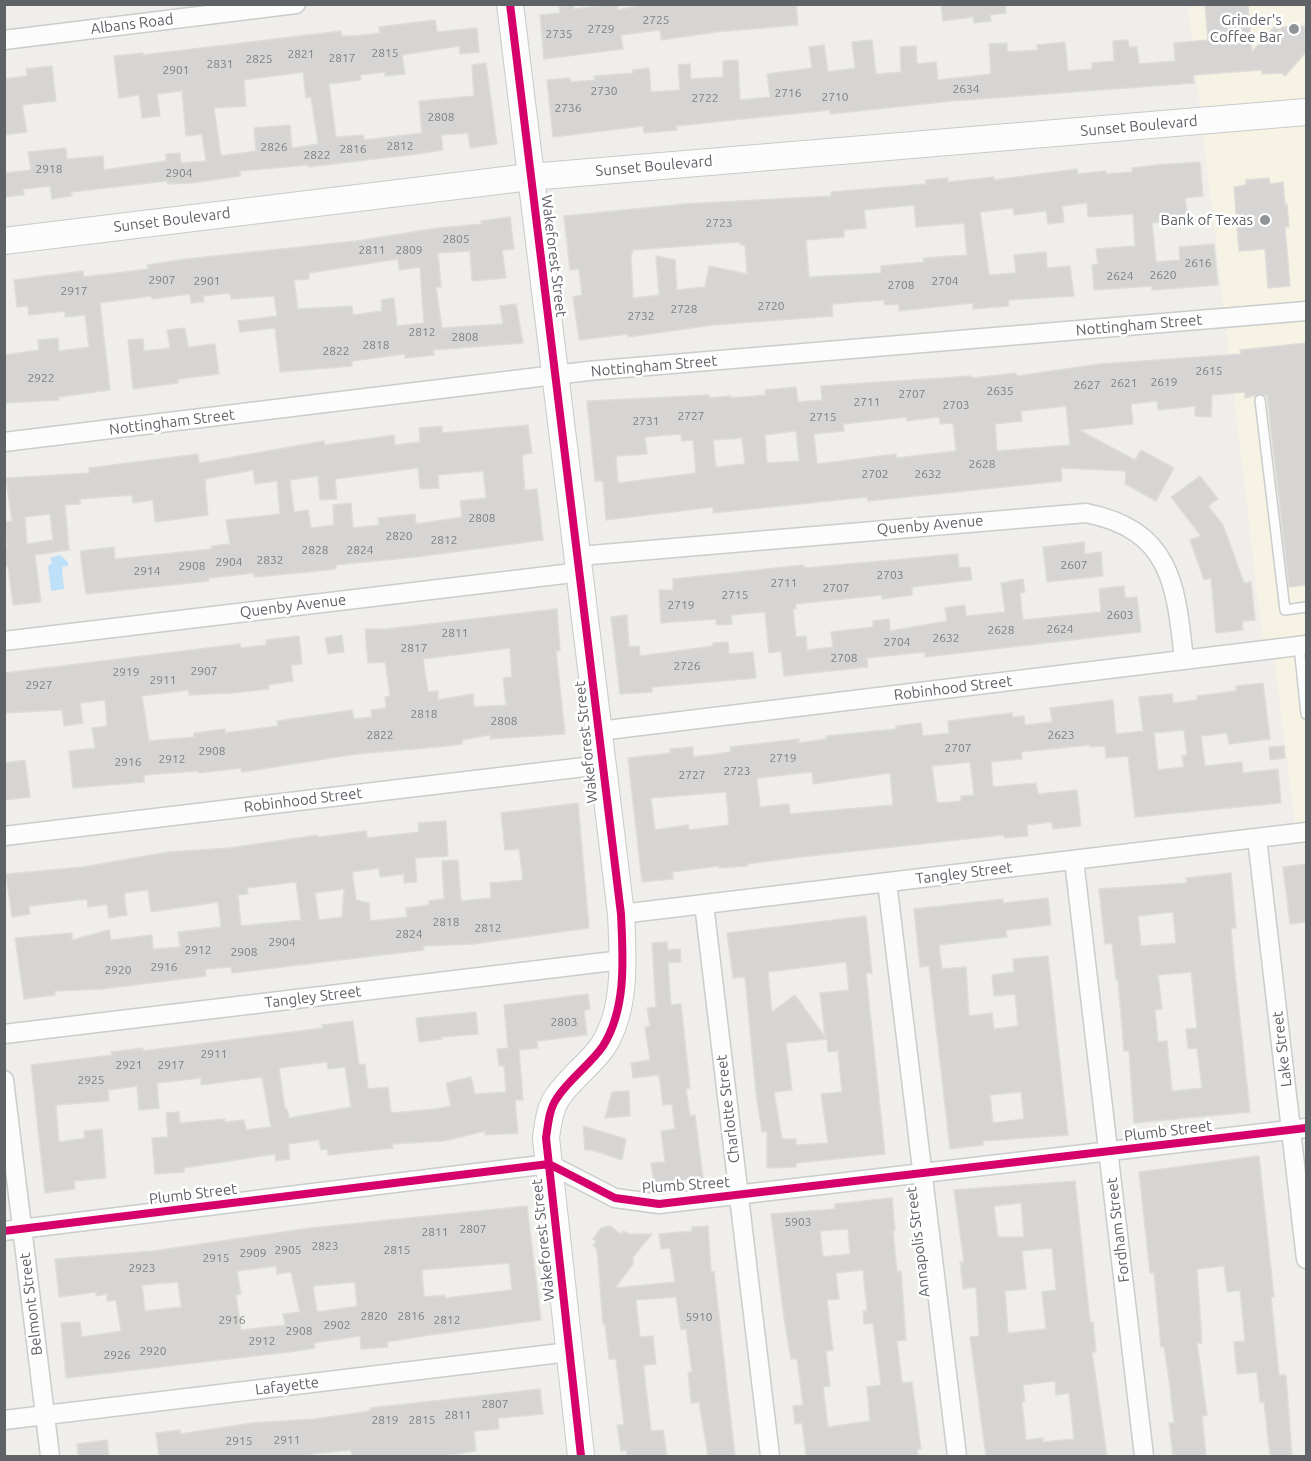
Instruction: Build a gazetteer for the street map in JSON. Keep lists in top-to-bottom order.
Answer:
{
  "streets": {
    "street": [
      "Albans Road",
      "Sunset Boulevard",
      "Wakeforest Street",
      "Nottingham Street",
      "Quenby Avenue",
      "Robinhood Street",
      "Tangley Street",
      "Lake Street",
      "Charlotte Street",
      "Plumb Street",
      "Fordham Street",
      "Annapolis Street",
      "Belmont Street",
      "Lafayette"
    ]
  },
  "crossings": [
    ["Sunset Boulevard", "Wakeforest Street"],
    ["Wakeforest Street", "Nottingham Street"],
    ["Wakeforest Street", "Quenby Avenue"],
    ["Wakeforest Street", "Robinhood Street"],
    ["Wakeforest Street", "Tangley Street"],
    ["Wakeforest Street", "Plumb Street"],
    ["Wakeforest Street", "Lafayette"],
    ["Quenby Avenue", "Robinhood Street"],
    ["Tangley Street", "Lake Street"],
    ["Tangley Street", "Charlotte Street"],
    ["Tangley Street", "Fordham Street"],
    ["Tangley Street", "Annapolis Street"],
    ["Lake Street", "Plumb Street"],
    ["Charlotte Street", "Plumb Street"],
    ["Plumb Street", "Fordham Street"],
    ["Plumb Street", "Annapolis Street"],
    ["Plumb Street", "Belmont Street"],
    ["Belmont Street", "Lafayette"]
  ],
  "places": ["Grinder's Coffee Bar", "Bank of Texas"],
  "house_numbers": [
    "2725",
    "2729",
    "2735",
    "2815",
    "2821",
    "2817",
    "2825",
    "2831",
    "2901",
    "2634",
    "2730",
    "2716",
    "2710",
    "2722",
    "2736",
    "2808",
    "2812",
    "2826",
    "2816",
    "2822",
    "2918",
    "2904",
    "2723",
    "2805",
    "2811",
    "2809",
    "2616",
    "2620",
    "2624",
    "2907",
    "2901",
    "2704",
    "2708",
    "2917",
    "2720",
    "2728",
    "2732",
    "2812",
    "2808",
    "2818",
    "2822",
    "2615",
    "2922",
    "2619",
    "2621",
    "2627",
    "2635",
    "2707",
    "2711",
    "2703",
    "2727",
    "2715",
    "2731",
    "2628",
    "2702",
    "2632",
    "2808",
    "2820",
    "2812",
    "2828",
    "2824",
    "2832",
    "2904",
    "2607",
    "2908",
    "2914",
    "2703",
    "2711",
    "2707",
    "2715",
    "2719",
    "2603",
    "2624",
    "2628",
    "2811",
    "2632",
    "2704",
    "2817",
    "2708",
    "2726",
    "2907",
    "2919",
    "2911",
    "2927",
    "2818",
    "2808",
    "2822",
    "2623",
    "2707",
    "2908",
    "2719",
    "2912",
    "2916",
    "2723",
    "2727",
    "2818",
    "2812",
    "2824",
    "2904",
    "2912",
    "2908",
    "2916",
    "2920",
    "2803",
    "2911",
    "2921",
    "2917",
    "2925",
    "5903",
    "2807",
    "2811",
    "2823",
    "2905",
    "2815",
    "2909",
    "2915",
    "2923",
    "2820",
    "2816",
    "5910",
    "2916",
    "2812",
    "2902",
    "2908",
    "2912",
    "2920",
    "2926",
    "2807",
    "2811",
    "2819",
    "2815",
    "2911",
    "2915"
  ]
}
